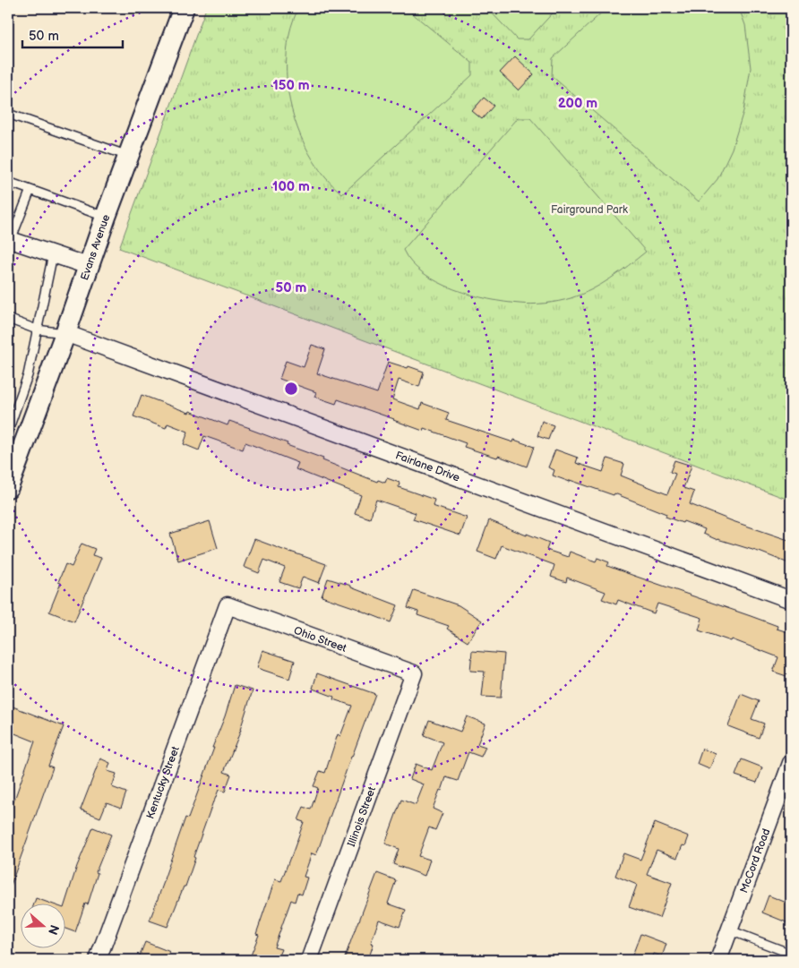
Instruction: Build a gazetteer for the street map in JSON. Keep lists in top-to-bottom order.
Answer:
{
  "streets": {
    "street": [
      "Evans Avenue",
      "Fairlane Drive",
      "Ohio Street",
      "Kentucky Street",
      "Illinois Street",
      "McCord Road"
    ]
  },
  "crossings": [
    ["Evans Avenue", "Fairlane Drive"],
    ["Ohio Street", "Kentucky Street"],
    ["Ohio Street", "Illinois Street"]
  ],
  "parks": ["Fairground Park"],
  "scale_bar": "50 m",
  "north": "right",
  "rings": [
    "150 m",
    "200 m",
    "100 m",
    "50 m"
  ]
}
